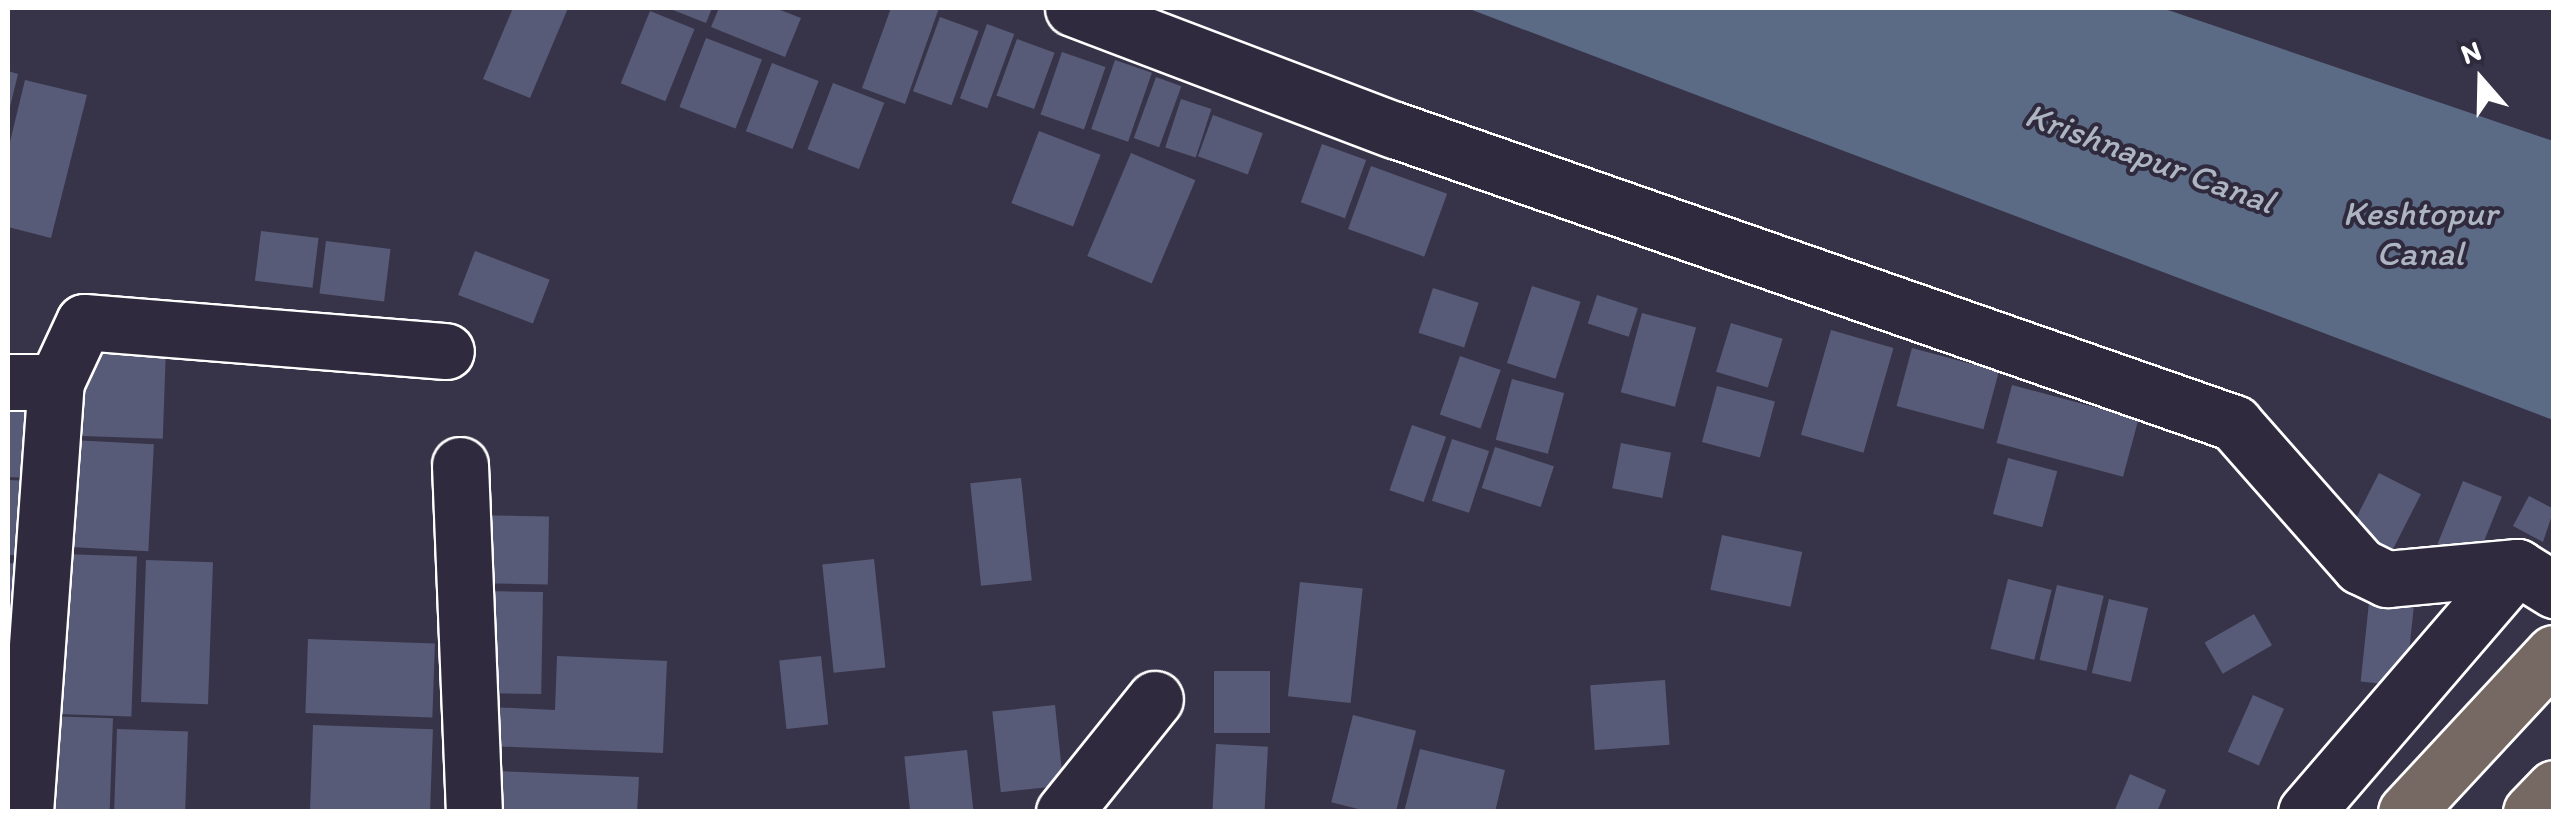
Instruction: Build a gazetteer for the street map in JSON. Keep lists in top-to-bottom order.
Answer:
{
  "water": ["Krishnapur Canal", "Keshtopur Canal"],
  "north": "top"
}
